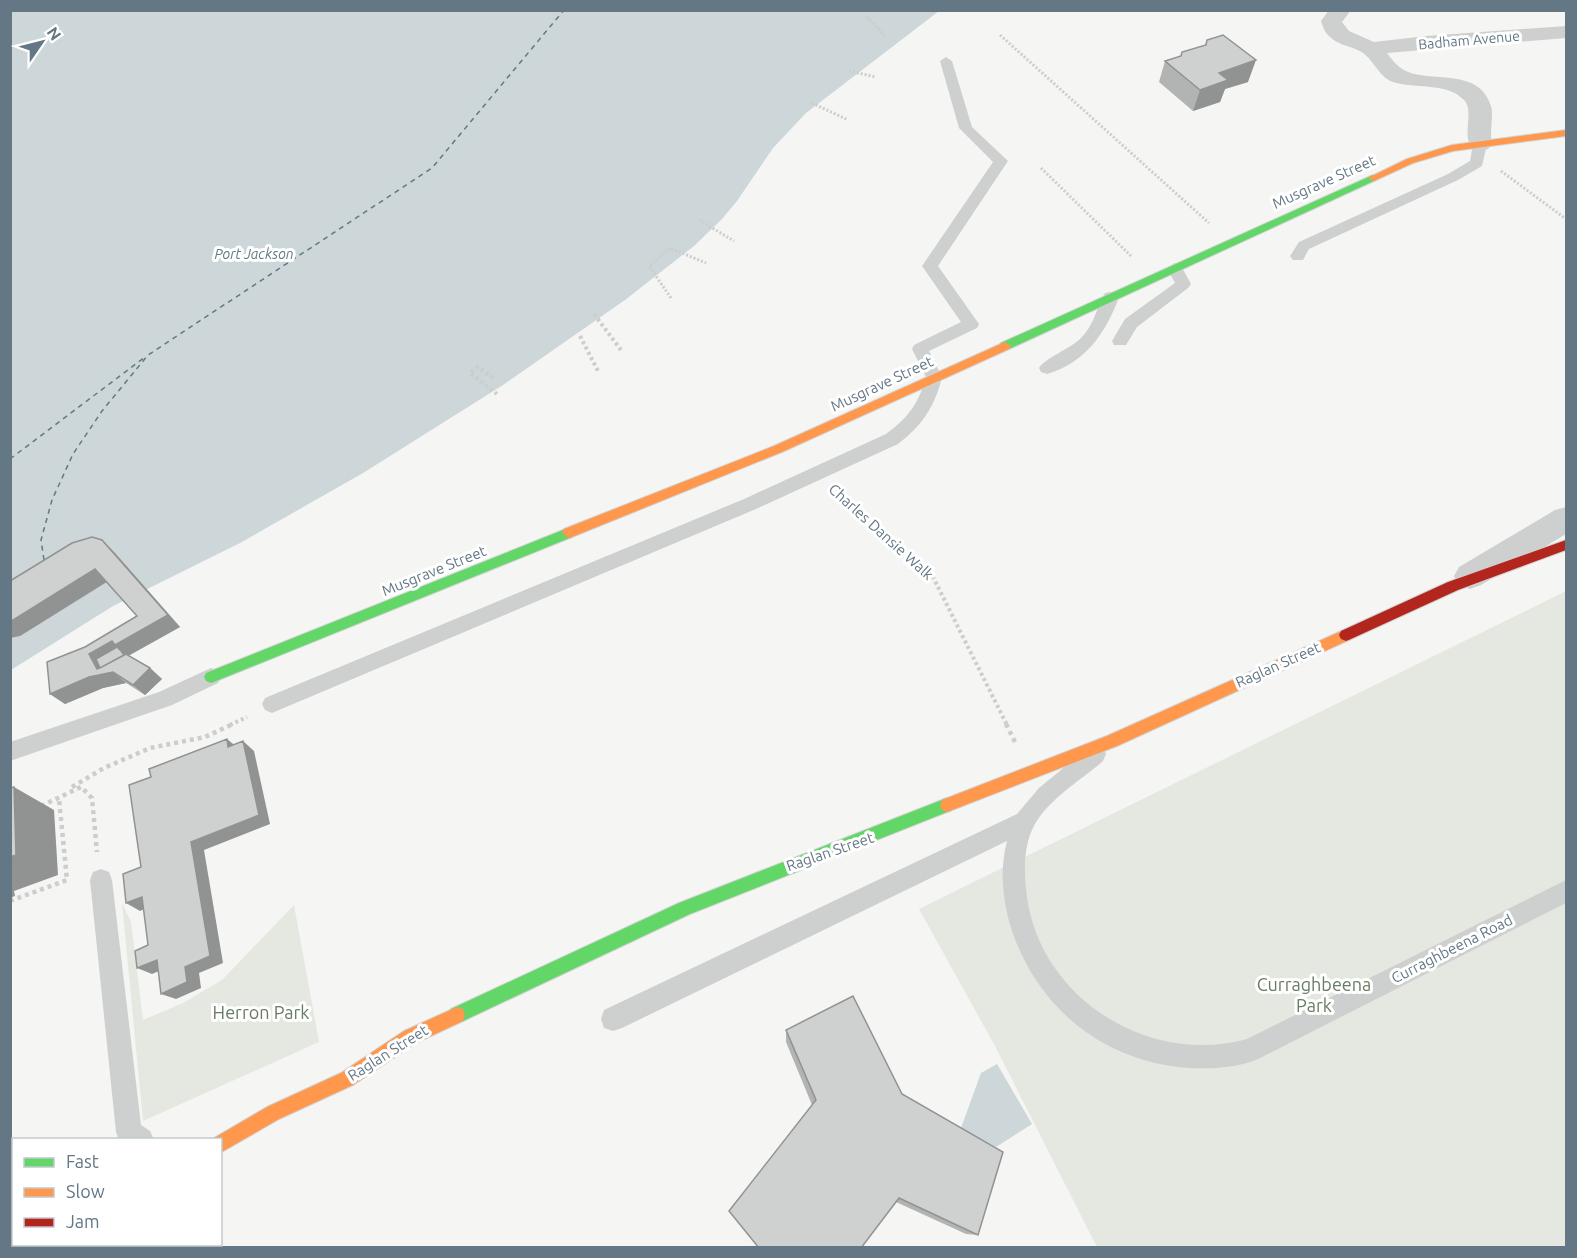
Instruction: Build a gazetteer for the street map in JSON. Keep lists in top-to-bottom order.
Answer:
{
  "streets": {
    "street": ["Badham Avenue", "Musgrave Street", "Raglan Street"],
    "lane": ["Curraghbeena Road"],
    "path": ["Charles Dansie Walk"]
  },
  "crossings": [
    ["Charles Dansie Walk", "Raglan Street"],
    ["Raglan Street", "Curraghbeena Road"]
  ],
  "water": ["Port Jackson"],
  "parks": ["Curraghbeena Park", "Herron Park"],
  "legend": ["Fast", "Slow", "Jam"],
  "north": "top right"
}
